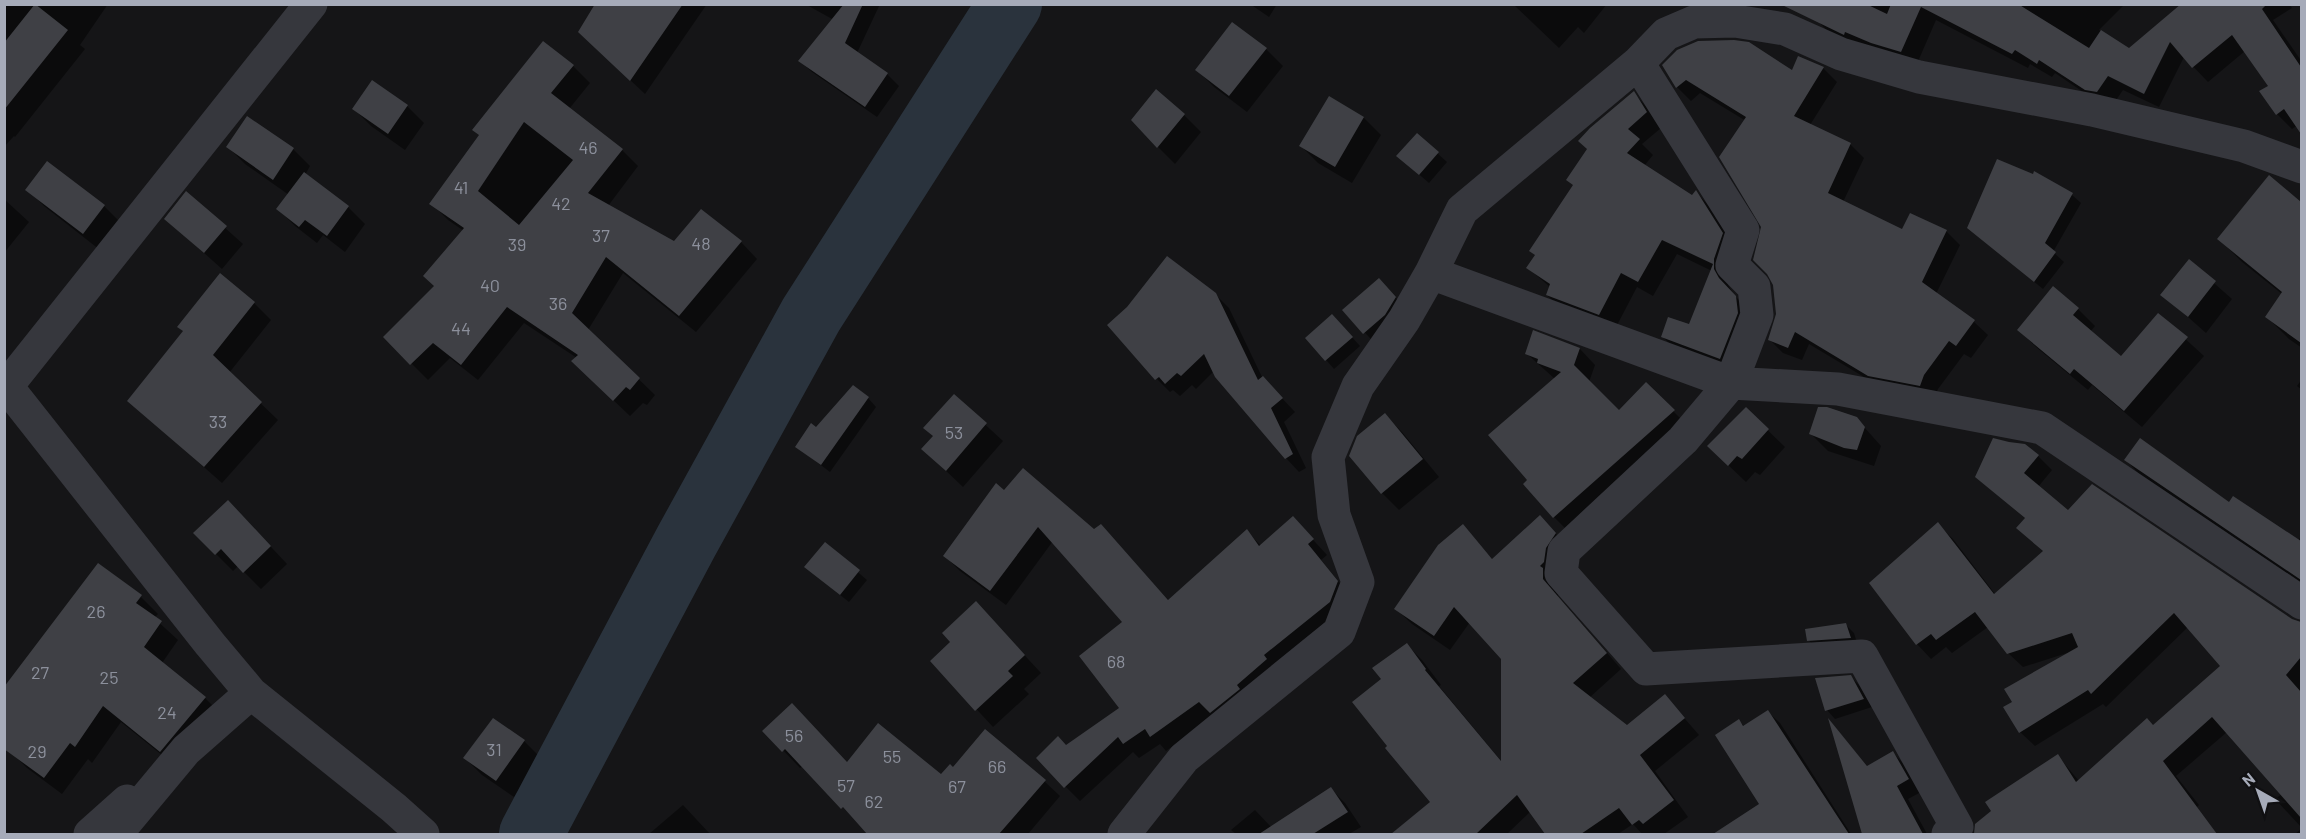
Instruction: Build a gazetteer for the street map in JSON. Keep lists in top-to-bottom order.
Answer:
{
  "house_numbers": [
    "46",
    "41",
    "42",
    "37",
    "48",
    "39",
    "40",
    "36",
    "44",
    "33",
    "53",
    "26",
    "68",
    "27",
    "25",
    "24",
    "56",
    "31",
    "29",
    "55",
    "66",
    "57",
    "67",
    "62"
  ],
  "north": "top left"
}
